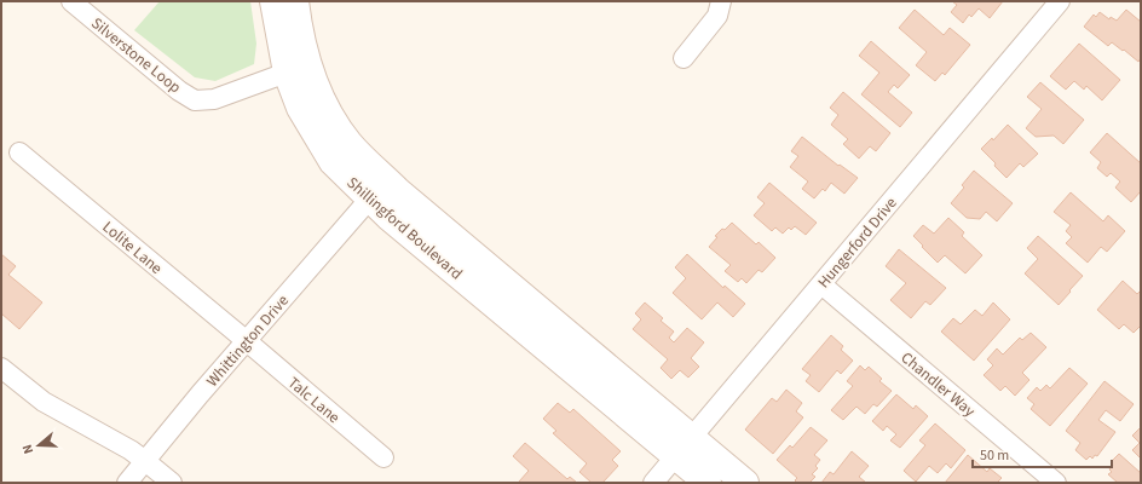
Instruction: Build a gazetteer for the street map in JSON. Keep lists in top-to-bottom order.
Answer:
{
  "streets": {
    "street": [
      "Silverstone Loop",
      "Shillingford Boulevard",
      "Hungerford Drive",
      "Lolite Lane",
      "Whittington Drive",
      "Chandler Way",
      "Talc Lane"
    ]
  },
  "crossings": [
    ["Silverstone Loop", "Shillingford Boulevard"],
    ["Shillingford Boulevard", "Hungerford Drive"],
    ["Shillingford Boulevard", "Whittington Drive"],
    ["Hungerford Drive", "Chandler Way"],
    ["Lolite Lane", "Whittington Drive"],
    ["Lolite Lane", "Talc Lane"],
    ["Whittington Drive", "Talc Lane"]
  ],
  "scale_bar": "50 m",
  "north": "left"
}
